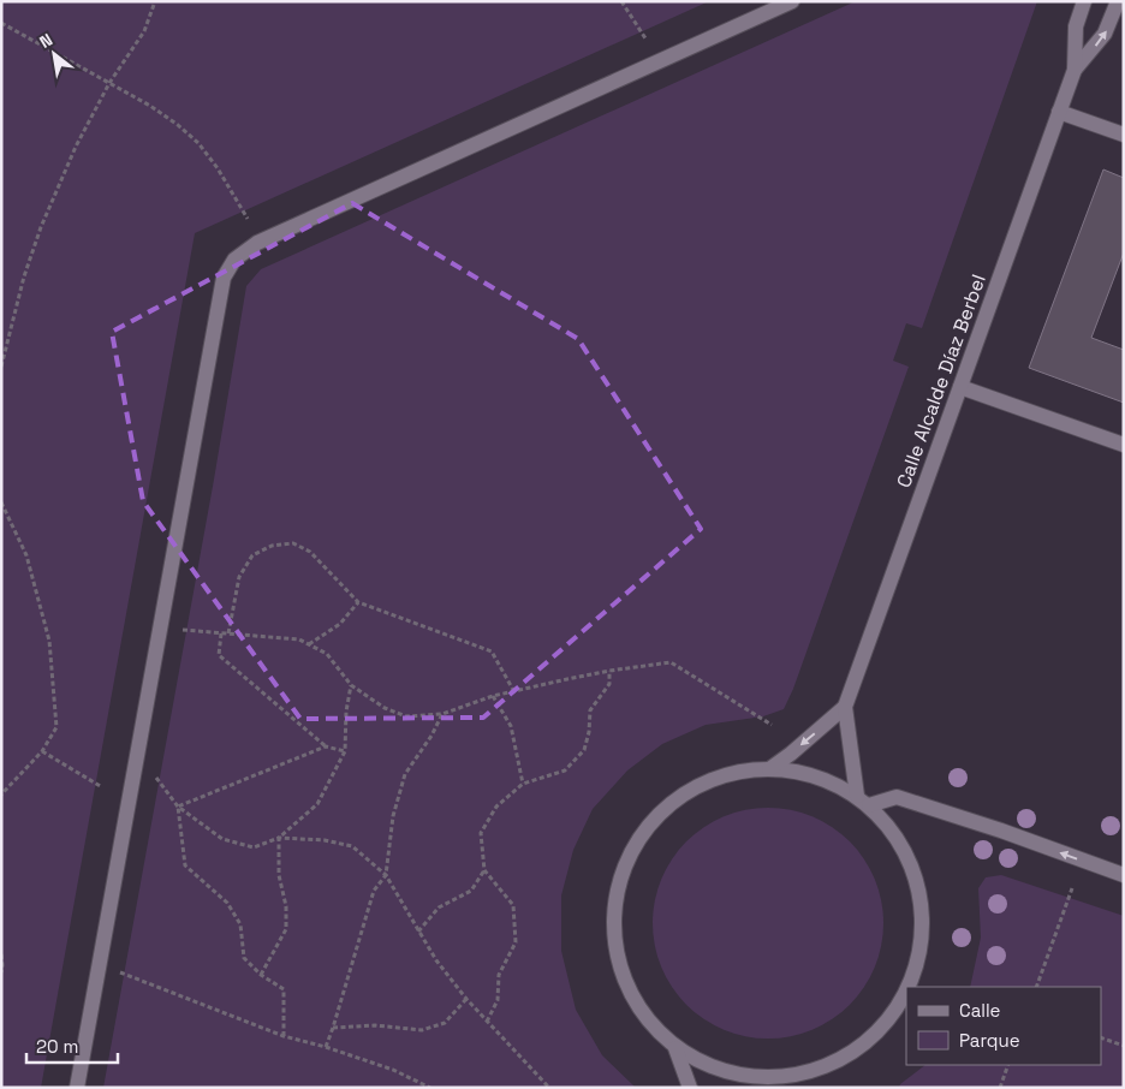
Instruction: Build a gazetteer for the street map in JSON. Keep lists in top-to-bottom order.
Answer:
{
  "streets": {
    "street": ["Calle Alcalde Díaz Berbel"]
  },
  "legend": ["Calle", "Parque"],
  "scale_bar": "20 m",
  "north": "top left"
}
